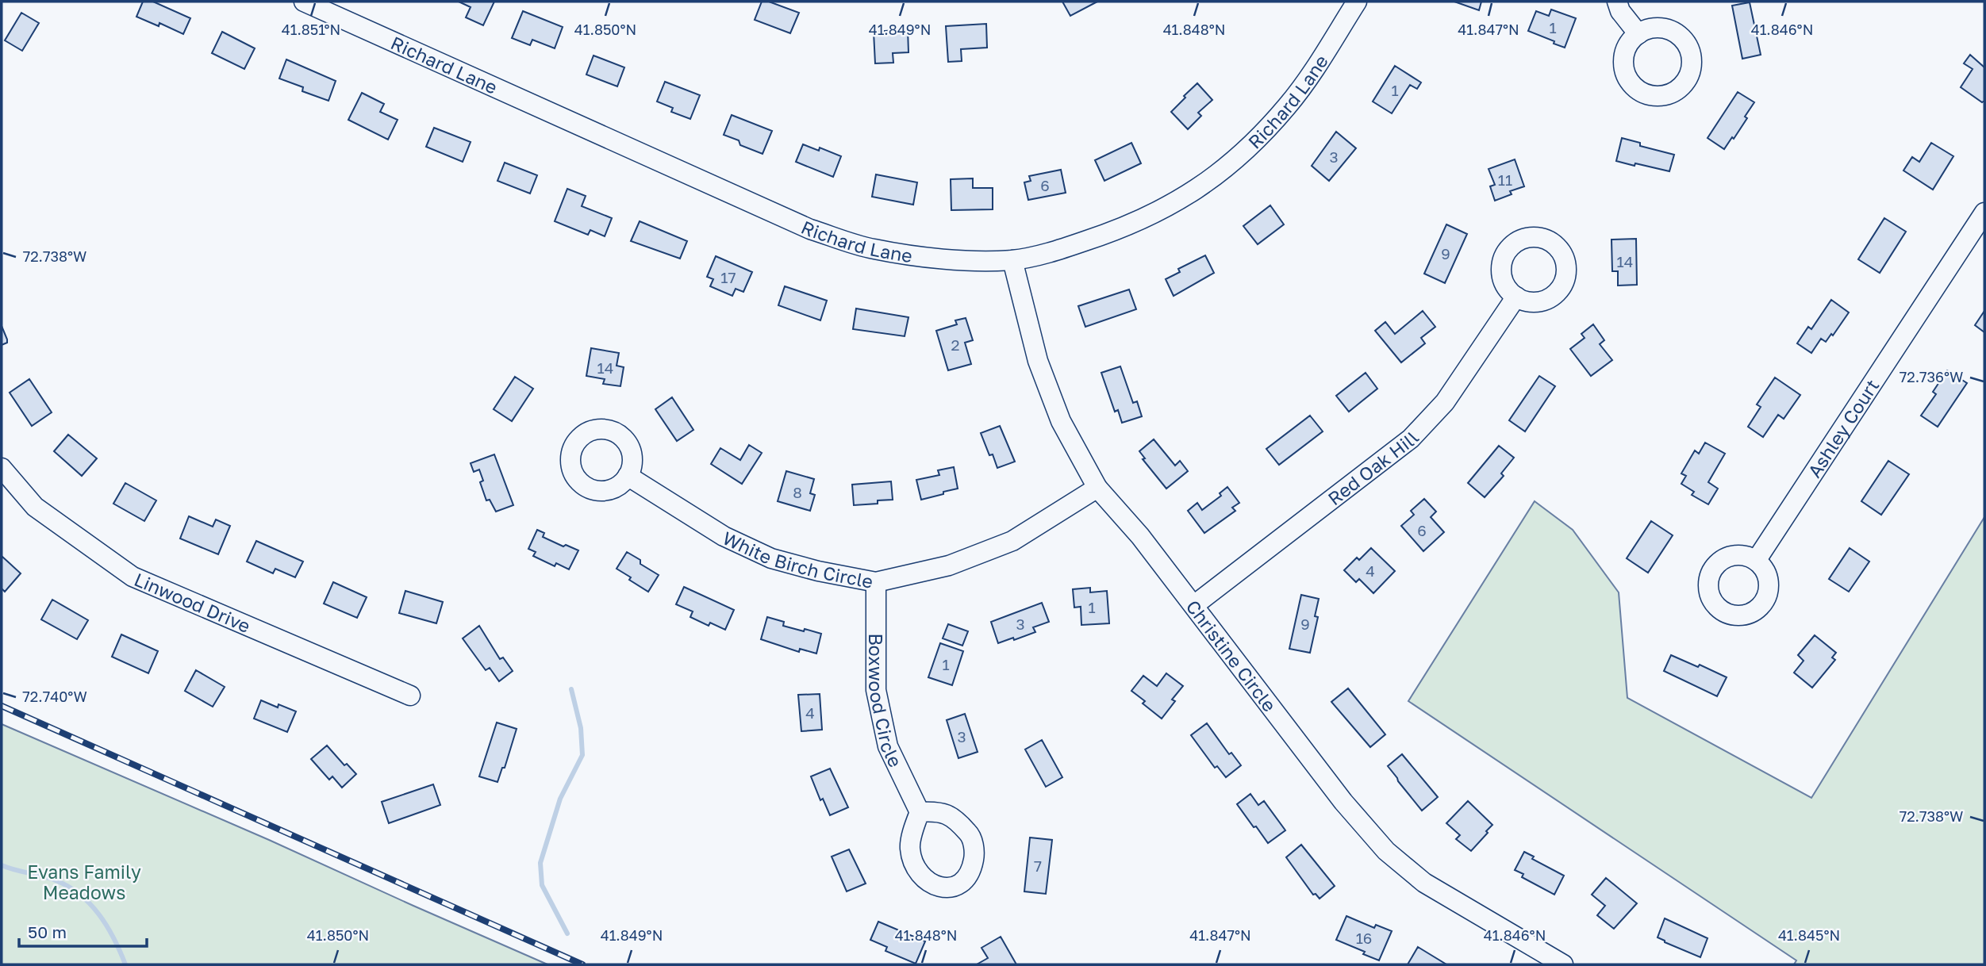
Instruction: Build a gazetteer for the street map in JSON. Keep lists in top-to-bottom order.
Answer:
{
  "streets": {
    "street": [
      "Richard Lane",
      "Ashley Court",
      "Red Oak Hill",
      "White Birch Circle",
      "Linwood Drive",
      "Christine Circle",
      "Boxwood Circle"
    ]
  },
  "crossings": [
    ["Richard Lane", "Christine Circle"],
    ["Red Oak Hill", "Christine Circle"],
    ["White Birch Circle", "Christine Circle"],
    ["White Birch Circle", "Boxwood Circle"]
  ],
  "parks": ["Evans Family Meadows"],
  "house_numbers": [
    "1",
    "1",
    "3",
    "11",
    "6",
    "9",
    "14",
    "17",
    "2",
    "14",
    "8",
    "6",
    "4",
    "1",
    "3",
    "9",
    "1",
    "4",
    "3",
    "7",
    "16"
  ],
  "scale_bar": "50 m",
  "coordinates": [
    "41.851°N",
    "41.850°N",
    "41.849°N",
    "41.848°N",
    "41.847°N",
    "41.846°N",
    "72.738°W",
    "72.736°W",
    "72.740°W",
    "41.845°N"
  ]
}
